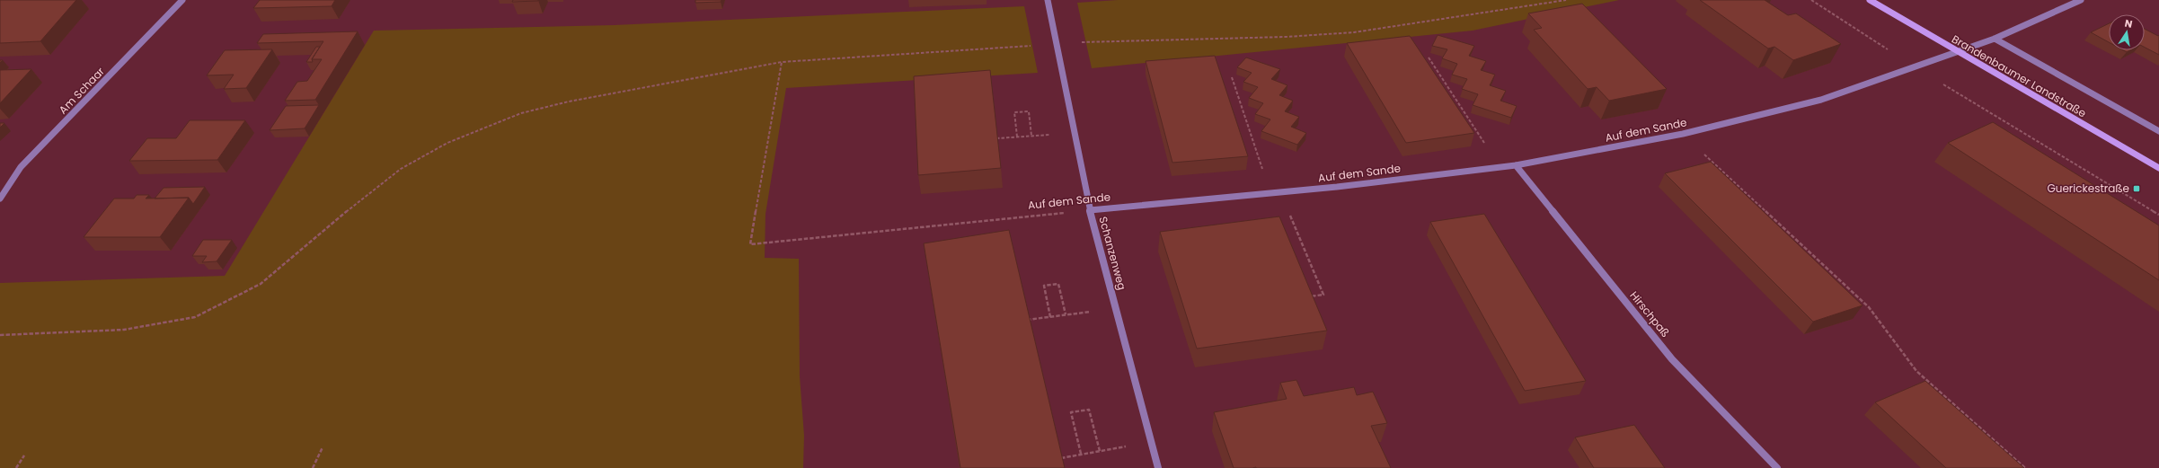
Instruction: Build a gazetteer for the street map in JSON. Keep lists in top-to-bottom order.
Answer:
{
  "streets": {
    "main road": ["Brandenbaumer Landstraße"],
    "street": [
      "Am Schaar",
      "Auf dem Sande",
      "Schanzenweg",
      "Hirschpaß"
    ]
  },
  "crossings": [
    ["Brandenbaumer Landstraße", "Auf dem Sande"],
    ["Auf dem Sande", "Schanzenweg"],
    ["Auf dem Sande", "Hirschpaß"]
  ],
  "places": {
    "transit": ["Guerickestraße"]
  },
  "north": "top"
}
